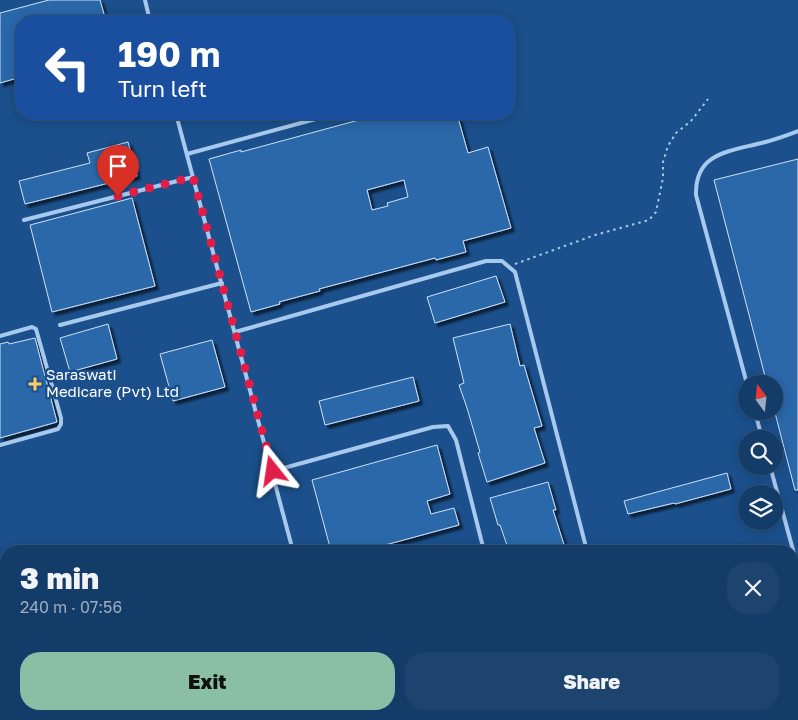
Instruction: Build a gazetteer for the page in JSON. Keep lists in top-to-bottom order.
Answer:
{
  "places": {
    "health": ["Saraswati Medicare (Pvt) Ltd"]
  },
  "north": "top",
  "page": {
    "turn": ["190 m", "Turn left"],
    "heading": ["3 min", "240 m · 07:56"],
    "buttons": ["Exit", "Share"]
  }
}
